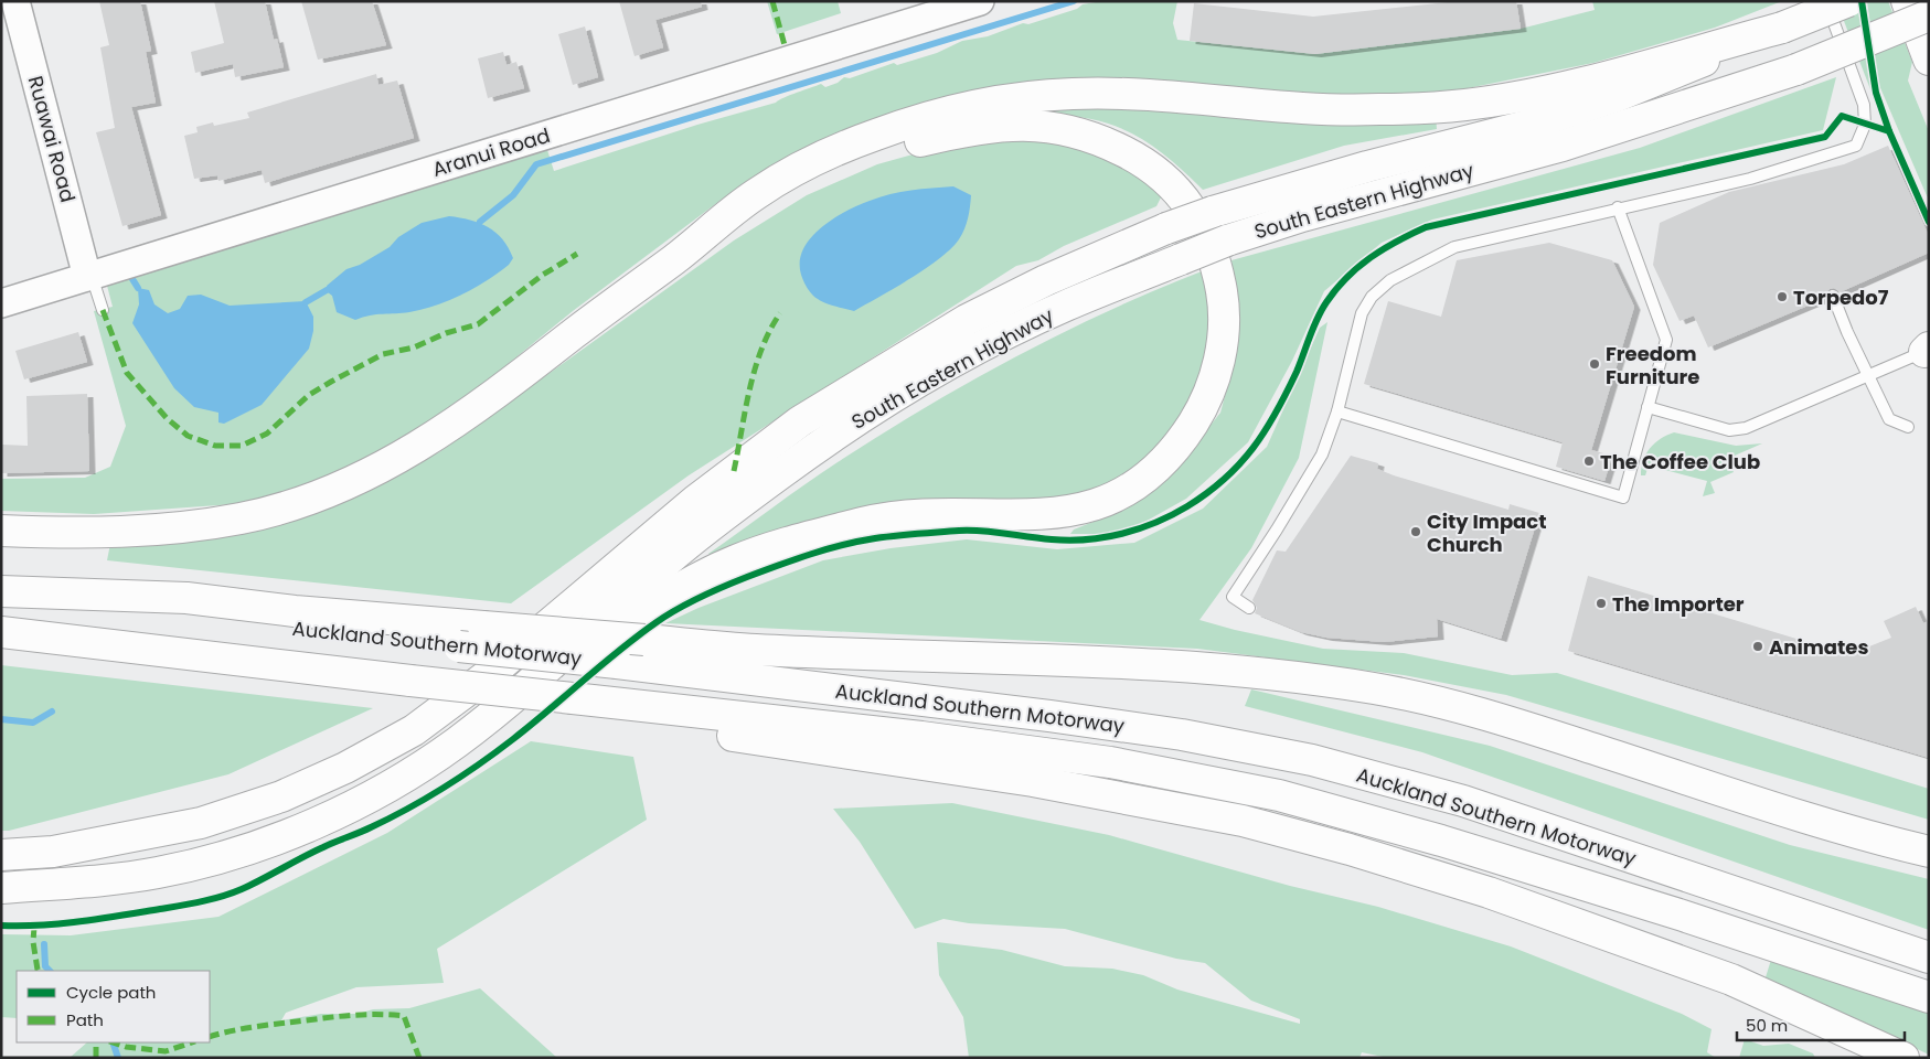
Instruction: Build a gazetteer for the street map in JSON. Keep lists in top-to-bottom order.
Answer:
{
  "streets": {
    "main road": ["South Eastern Highway", "Auckland Southern Motorway"],
    "street": ["Ruawai Road", "Aranui Road"]
  },
  "crossings": [
    ["Ruawai Road", "Aranui Road"]
  ],
  "places": [
    "Torpedo7",
    "Freedom Furniture",
    "The Coffee Club",
    "City Impact Church",
    "The Importer",
    "Animates"
  ],
  "legend": ["Cycle path", "Path"],
  "scale_bar": "50 m"
}
